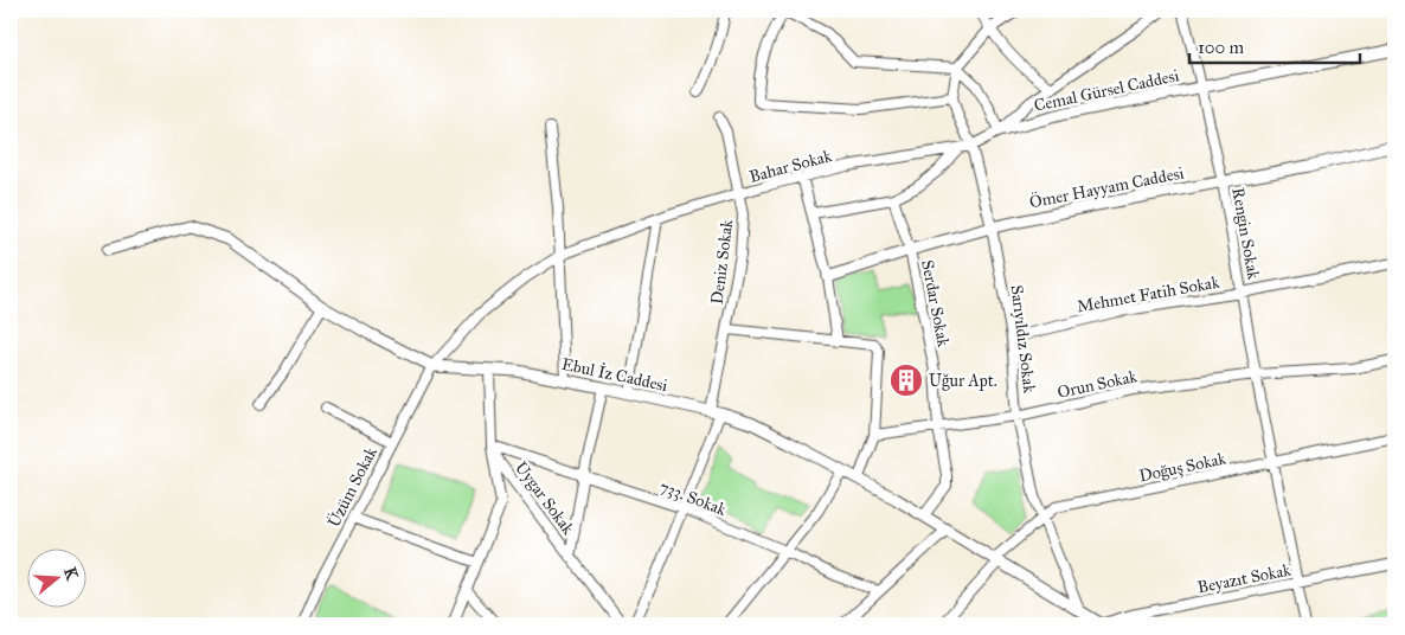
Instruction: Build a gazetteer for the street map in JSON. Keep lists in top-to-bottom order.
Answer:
{
  "streets": {
    "street": [
      "Cemal Gürsel Caddesi",
      "Bahar Sokak",
      "Ömer Hayyam Caddesi",
      "Rengin Sokak",
      "Deniz Sokak",
      "Mehmet Fatih Sokak",
      "Serdar Sokak",
      "Sarıyıldız Sokak",
      "Ebul İz Caddesi",
      "Orun Sokak",
      "Doğuş Sokak",
      "Üzüm Sokak",
      "Uygar Sokak",
      "733. Sokak",
      "Beyazıt Sokak"
    ]
  },
  "crossings": [
    ["Cemal Gürsel Caddesi", "Bahar Sokak"],
    ["Cemal Gürsel Caddesi", "Rengin Sokak"],
    ["Bahar Sokak", "Deniz Sokak"],
    ["Bahar Sokak", "Sarıyıldız Sokak"],
    ["Bahar Sokak", "Ebul İz Caddesi"],
    ["Bahar Sokak", "Üzüm Sokak"],
    ["Ömer Hayyam Caddesi", "Rengin Sokak"],
    ["Ömer Hayyam Caddesi", "Serdar Sokak"],
    ["Ömer Hayyam Caddesi", "Sarıyıldız Sokak"],
    ["Rengin Sokak", "Mehmet Fatih Sokak"],
    ["Rengin Sokak", "Orun Sokak"],
    ["Rengin Sokak", "Doğuş Sokak"],
    ["Rengin Sokak", "Beyazıt Sokak"],
    ["Deniz Sokak", "Ebul İz Caddesi"],
    ["Deniz Sokak", "733. Sokak"],
    ["Mehmet Fatih Sokak", "Sarıyıldız Sokak"],
    ["Serdar Sokak", "Ebul İz Caddesi"],
    ["Serdar Sokak", "Orun Sokak"],
    ["Sarıyıldız Sokak", "Ebul İz Caddesi"],
    ["Sarıyıldız Sokak", "Orun Sokak"],
    ["Sarıyıldız Sokak", "Doğuş Sokak"],
    ["Ebul İz Caddesi", "Doğuş Sokak"],
    ["Ebul İz Caddesi", "Üzüm Sokak"],
    ["Ebul İz Caddesi", "Uygar Sokak"],
    ["Ebul İz Caddesi", "Beyazıt Sokak"],
    ["Uygar Sokak", "733. Sokak"]
  ],
  "places": {
    "building": ["Uğur Apt."]
  },
  "scale_bar": "100 m",
  "north": "right"
}
